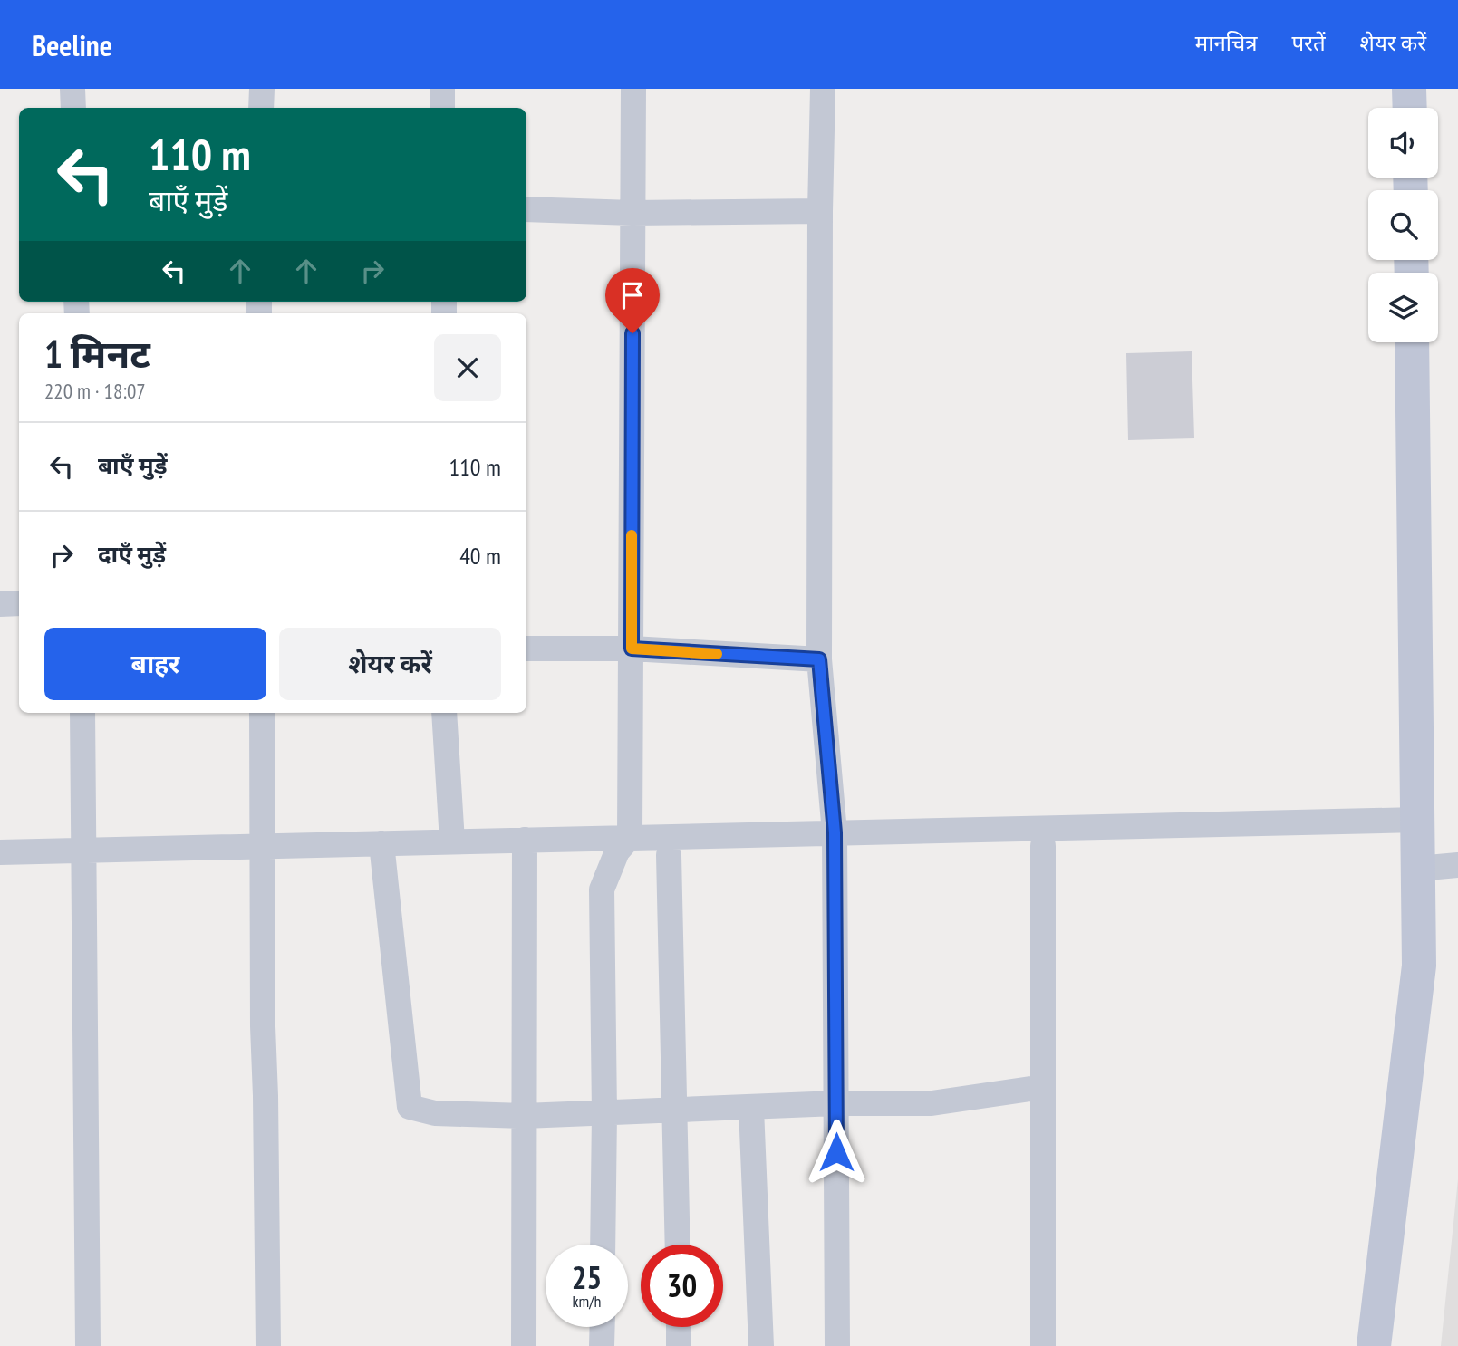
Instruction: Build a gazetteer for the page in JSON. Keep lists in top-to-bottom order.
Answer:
{
  "page": {
    "header": "Beeline",
    "nav": ["मानचित्र", "परतें", "शेयर करें"],
    "turn": ["110 m", "बाएँ मुड़ें"],
    "heading": ["1 मिनट", "220 m · 18:07"],
    "list": [
      {
        "name": "बाएँ मुड़ें",
        "value": "110 m"
      },
      {
        "name": "दाएँ मुड़ें",
        "value": "40 m"
      }
    ],
    "buttons": ["बाहर", "शेयर करें"],
    "speed": "25 km/h",
    "limit": "30"
  }
}
